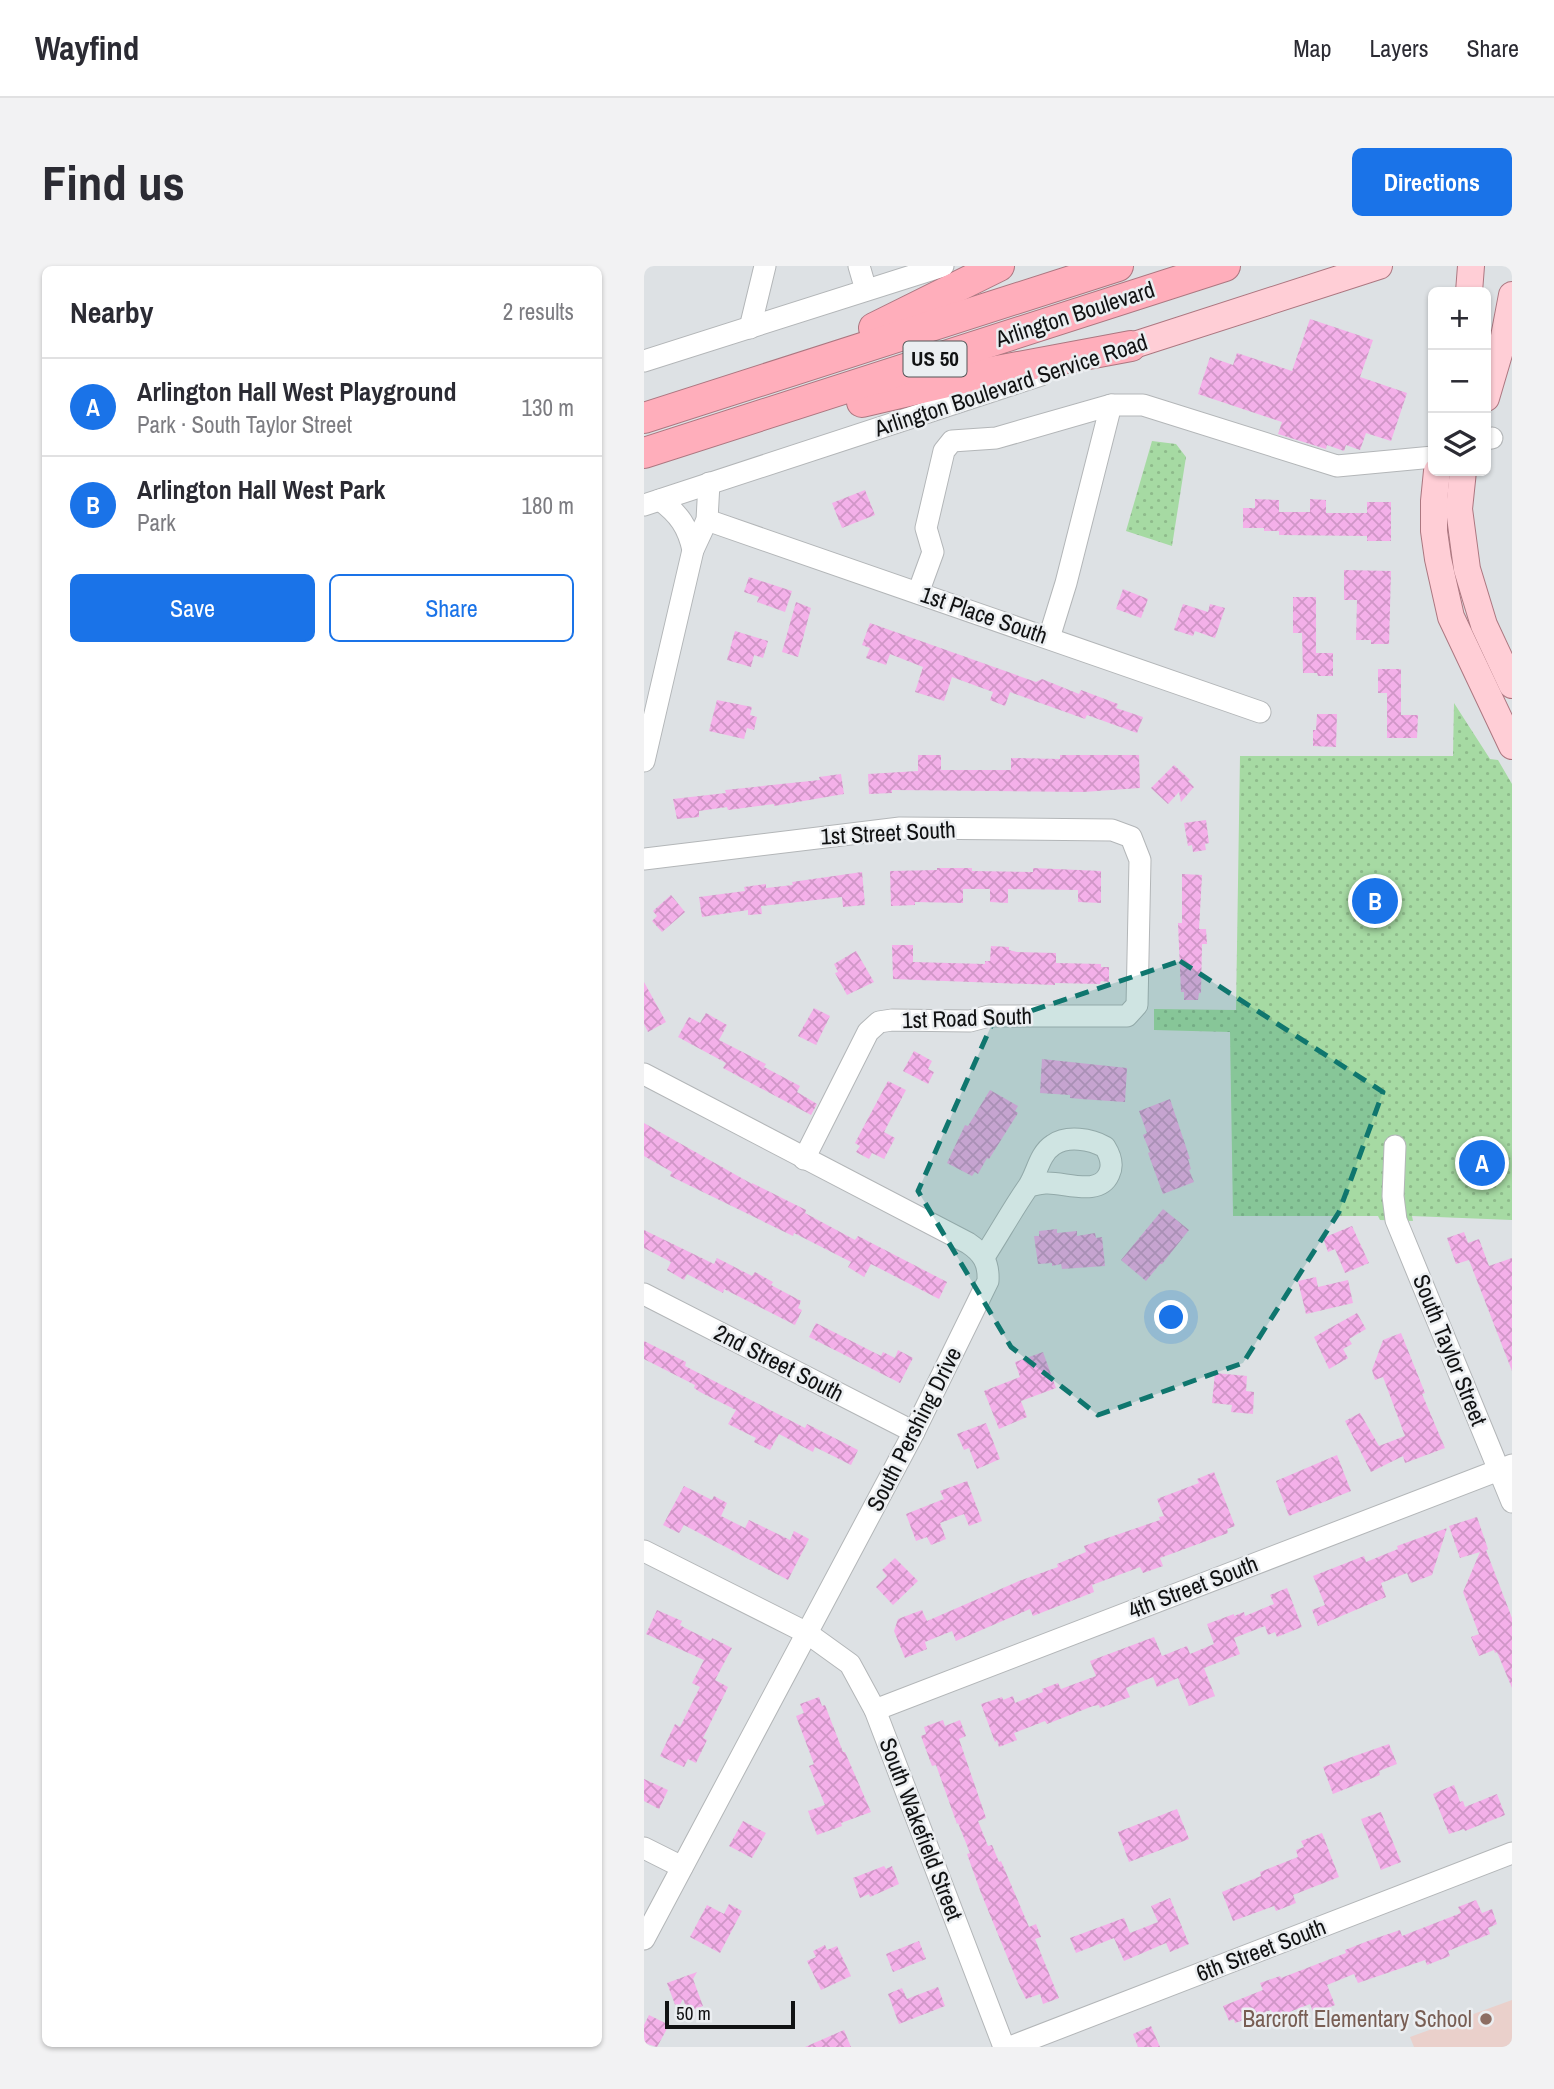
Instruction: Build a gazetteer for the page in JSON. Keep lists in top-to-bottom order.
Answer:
{
  "streets": {
    "highway": ["Arlington Boulevard", "US 50"],
    "main road": ["Arlington Boulevard Service Road"],
    "street": [
      "1st Place South",
      "1st Street South",
      "1st Road South",
      "South Taylor Street",
      "2nd Street South",
      "South Pershing Drive",
      "4th Street South",
      "South Wakefield Street",
      "6th Street South"
    ]
  },
  "crossings": [
    ["1st Street South", "1st Road South"],
    ["South Taylor Street", "4th Street South"],
    ["2nd Street South", "South Pershing Drive"],
    ["South Pershing Drive", "South Wakefield Street"],
    ["4th Street South", "South Wakefield Street"]
  ],
  "places": ["Barcroft Elementary School"],
  "scale_bar": "50 m",
  "page": {
    "header": "Wayfind",
    "nav": ["Map", "Layers", "Share"],
    "buttons": [
      "Directions",
      ["Save", "Share"]
    ],
    "title": "Find us",
    "heading": ["Nearby", "2 results"],
    "map_buttons": ["+", "−"],
    "list": [
      {
        "mark": "A",
        "name": "Arlington Hall West Playground",
        "note": "Park · South Taylor Street",
        "value": "130 m"
      },
      {
        "mark": "B",
        "name": "Arlington Hall West Park",
        "note": "Park",
        "value": "180 m"
      }
    ],
    "pins": ["B", "A"],
    "scale": "50 m"
  }
}
